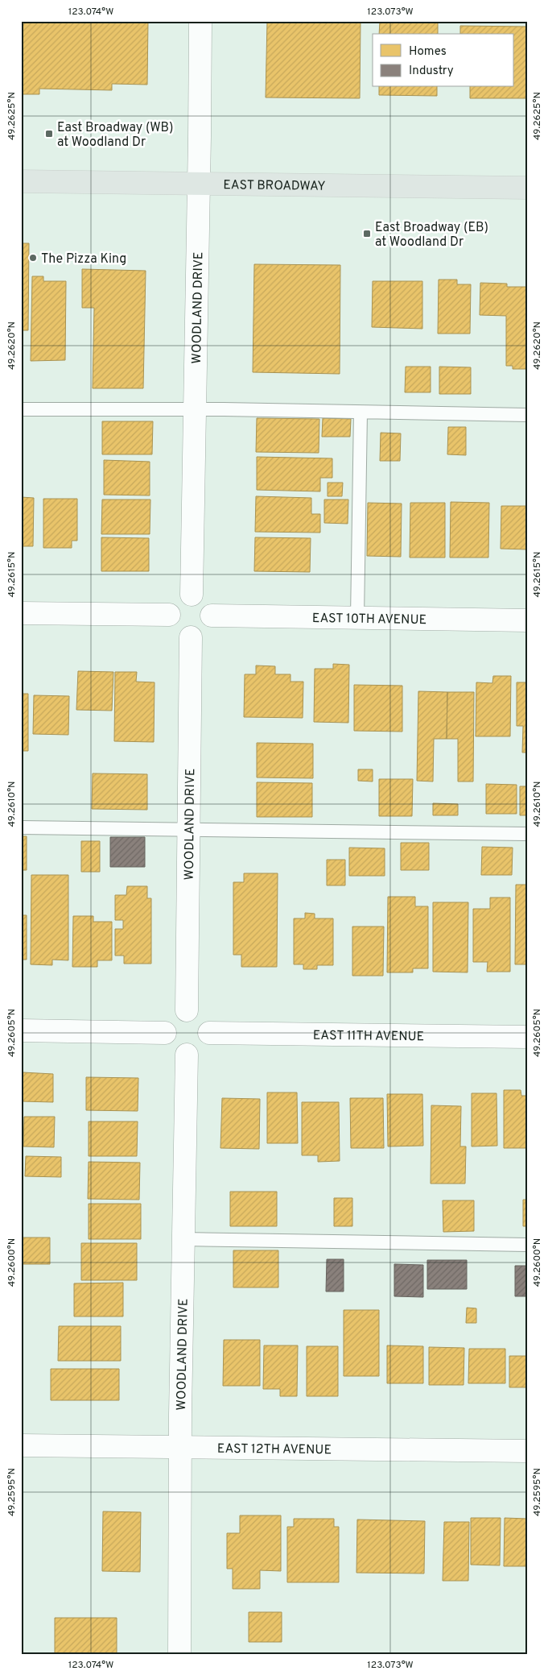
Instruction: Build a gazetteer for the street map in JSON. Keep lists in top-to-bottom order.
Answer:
{
  "streets": {
    "main road": ["EAST BROADWAY"],
    "street": [
      "WOODLAND DRIVE",
      "EAST 10TH AVENUE",
      "EAST 11TH AVENUE",
      "EAST 12TH AVENUE"
    ]
  },
  "crossings": [
    ["EAST BROADWAY", "WOODLAND DRIVE"],
    ["WOODLAND DRIVE", "EAST 10TH AVENUE"],
    ["WOODLAND DRIVE", "EAST 11TH AVENUE"],
    ["WOODLAND DRIVE", "EAST 12TH AVENUE"]
  ],
  "places": {
    "transit": ["East Broadway (WB) at Woodland Dr", "East Broadway (EB) at Woodland Dr"],
    "other": ["The Pizza King"]
  },
  "legend": ["Homes", "Industry"],
  "coordinates": [
    "123.074°W",
    "123.073°W",
    "49.2625°N",
    "49.2620°N",
    "49.2615°N",
    "49.2610°N",
    "49.2605°N",
    "49.2600°N",
    "49.2595°N"
  ]
}
